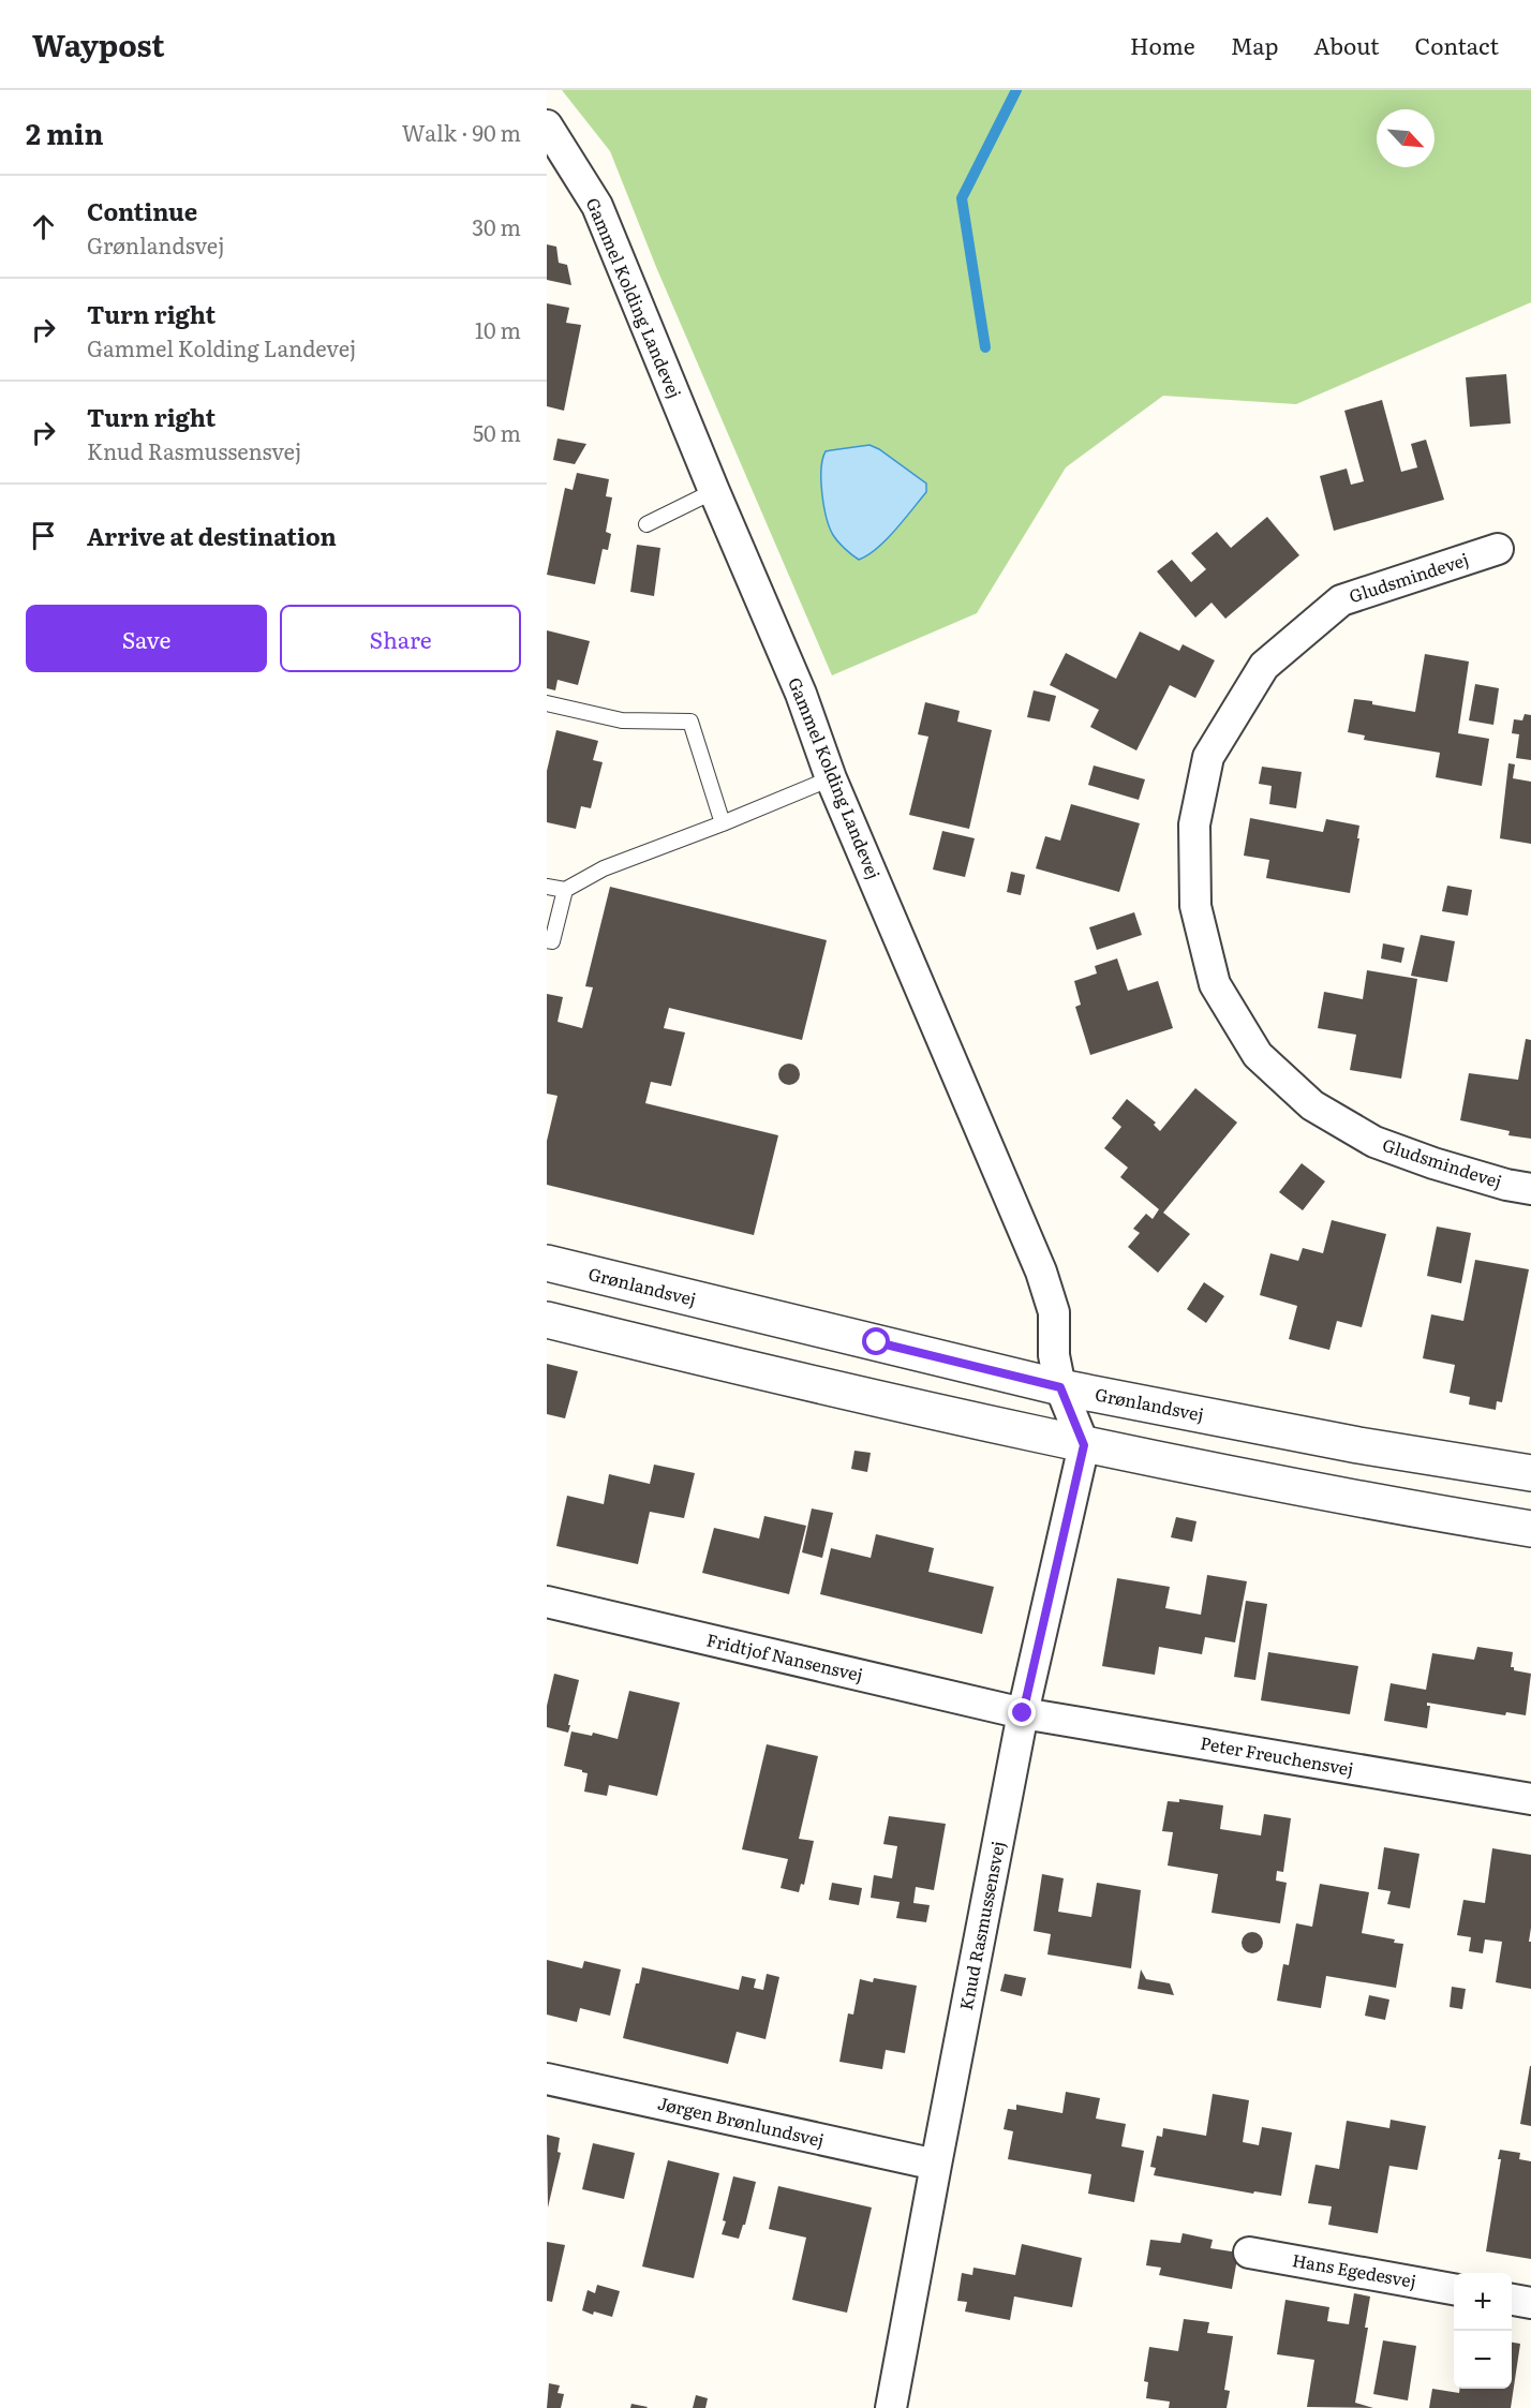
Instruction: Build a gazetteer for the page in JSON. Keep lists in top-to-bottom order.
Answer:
{
  "streets": {
    "street": [
      "Gammel Kolding Landevej",
      "Gludsmindevej",
      "Grønlandsvej",
      "Fridtjof Nansensvej",
      "Peter Freuchensvej",
      "Knud Rasmussensvej",
      "Jørgen Brønlundsvej",
      "Hans Egedesvej"
    ]
  },
  "crossings": [
    ["Gammel Kolding Landevej", "Grønlandsvej"],
    ["Gammel Kolding Landevej", "Knud Rasmussensvej"],
    ["Fridtjof Nansensvej", "Peter Freuchensvej"],
    ["Fridtjof Nansensvej", "Knud Rasmussensvej"],
    ["Peter Freuchensvej", "Knud Rasmussensvej"],
    ["Knud Rasmussensvej", "Jørgen Brønlundsvej"]
  ],
  "north": "bottom right",
  "page": {
    "header": "Waypost",
    "nav": [
      "Home",
      "Map",
      "About",
      "Contact"
    ],
    "heading": ["2 min", "Walk · 90 m"],
    "list": [
      ["Continue", "Grønlandsvej", "30 m"],
      ["Turn right", "Gammel Kolding Landevej", "10 m"],
      ["Turn right", "Knud Rasmussensvej", "50 m"],
      "Arrive at destination"
    ],
    "buttons": ["Save", "Share"],
    "map_buttons": ["+", "−"]
  }
}
